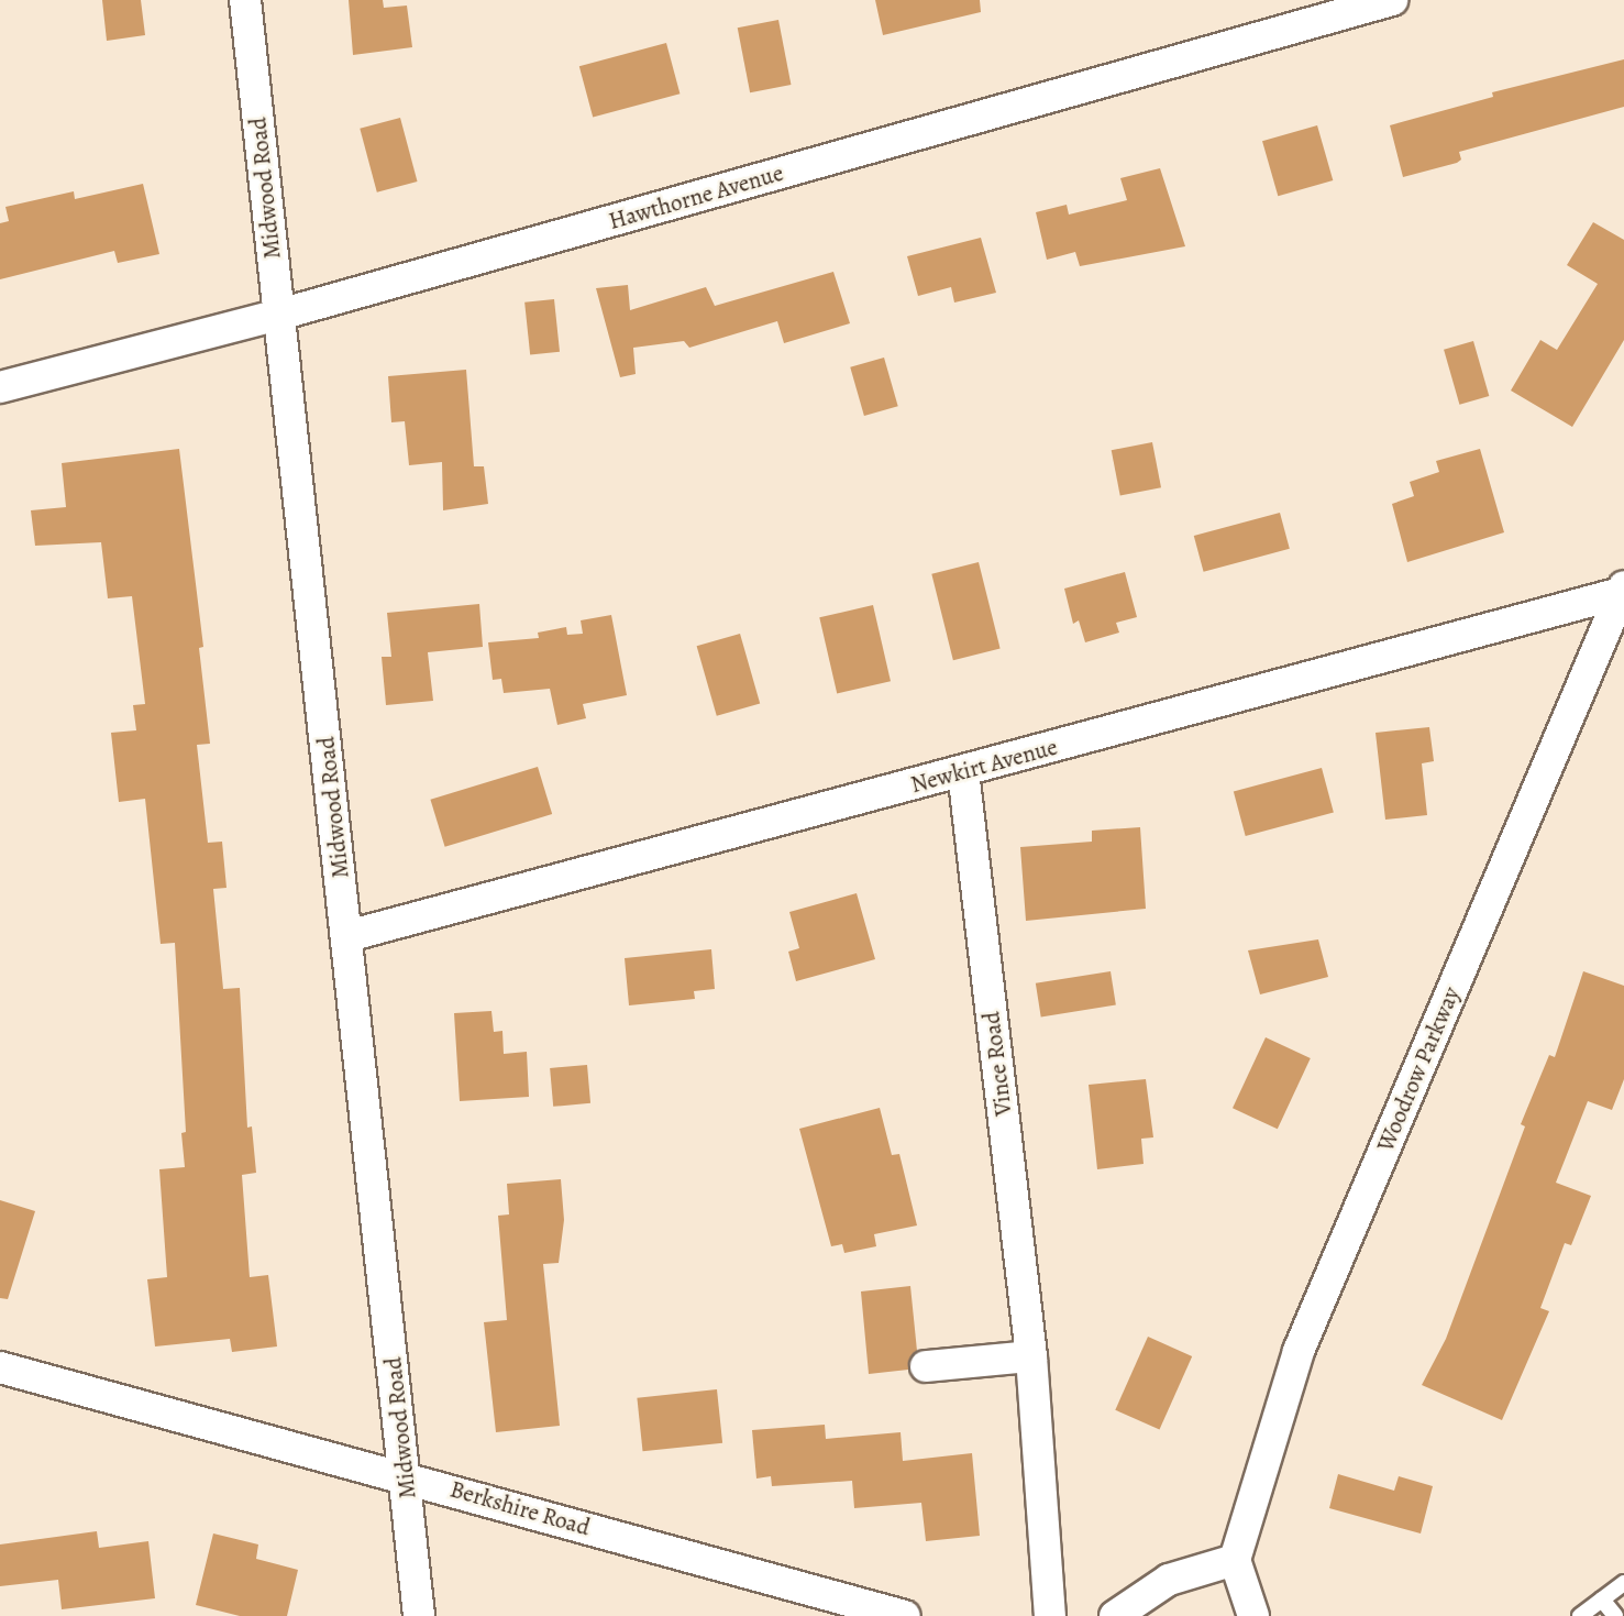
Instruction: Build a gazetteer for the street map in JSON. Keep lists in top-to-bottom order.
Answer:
{
  "streets": {
    "street": [
      "Midwood Road",
      "Hawthorne Avenue",
      "Newkirt Avenue",
      "Vince Road",
      "Woodrow Parkway",
      "Berkshire Road"
    ]
  },
  "crossings": [
    ["Midwood Road", "Hawthorne Avenue"],
    ["Midwood Road", "Newkirt Avenue"],
    ["Midwood Road", "Berkshire Road"],
    ["Newkirt Avenue", "Vince Road"],
    ["Newkirt Avenue", "Woodrow Parkway"]
  ]
}
